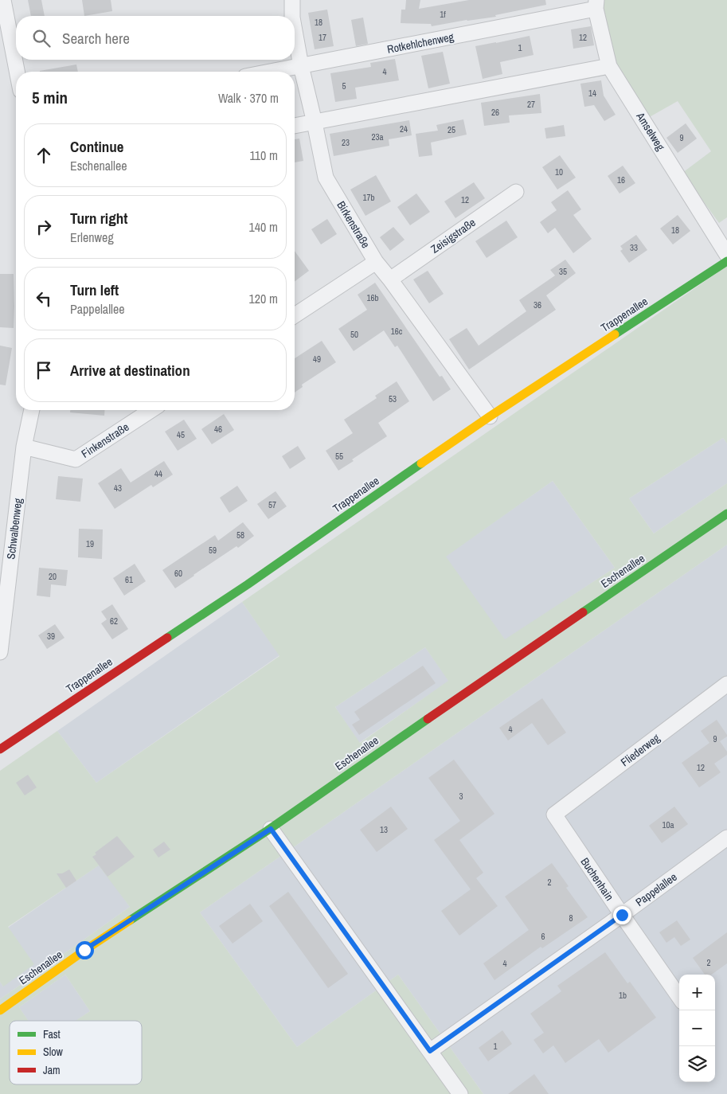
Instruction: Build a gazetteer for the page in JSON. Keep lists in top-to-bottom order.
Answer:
{
  "streets": {
    "street": [
      "Rotkehlchenweg",
      "Amselweg",
      "Birkenstraße",
      "Zeisigstraße",
      "Trappenallee",
      "Finkenstraße",
      "Schwalbenweg",
      "Eschenallee",
      "Fliederweg",
      "Buchenhain",
      "Pappelallee"
    ]
  },
  "crossings": [
    ["Rotkehlchenweg", "Amselweg"],
    ["Rotkehlchenweg", "Birkenstraße"],
    ["Birkenstraße", "Zeisigstraße"],
    ["Birkenstraße", "Trappenallee"],
    ["Finkenstraße", "Schwalbenweg"],
    ["Fliederweg", "Buchenhain"],
    ["Buchenhain", "Pappelallee"]
  ],
  "house_numbers": [
    "1f",
    "18",
    "17",
    "12",
    "1",
    "4",
    "5",
    "14",
    "27",
    "26",
    "24",
    "25",
    "23a",
    "9",
    "23",
    "10",
    "16",
    "17b",
    "12",
    "18",
    "33",
    "35",
    "16b",
    "36",
    "16c",
    "50",
    "49",
    "53",
    "46",
    "45",
    "55",
    "44",
    "43",
    "57",
    "58",
    "19",
    "59",
    "60",
    "20",
    "61",
    "62",
    "39",
    "4",
    "9",
    "12",
    "3",
    "10a",
    "13",
    "2",
    "8",
    "6",
    "2",
    "4",
    "1b",
    "1"
  ],
  "legend": ["Fast", "Slow", "Jam"],
  "page": {
    "search": "Search here",
    "heading": ["5 min", "Walk · 370 m"],
    "list": [
      ["Continue", "Eschenallee", "110 m"],
      ["Turn right", "Erlenweg", "140 m"],
      ["Turn left", "Pappelallee", "120 m"],
      "Arrive at destination"
    ],
    "map_buttons": ["+", "−"]
  }
}
